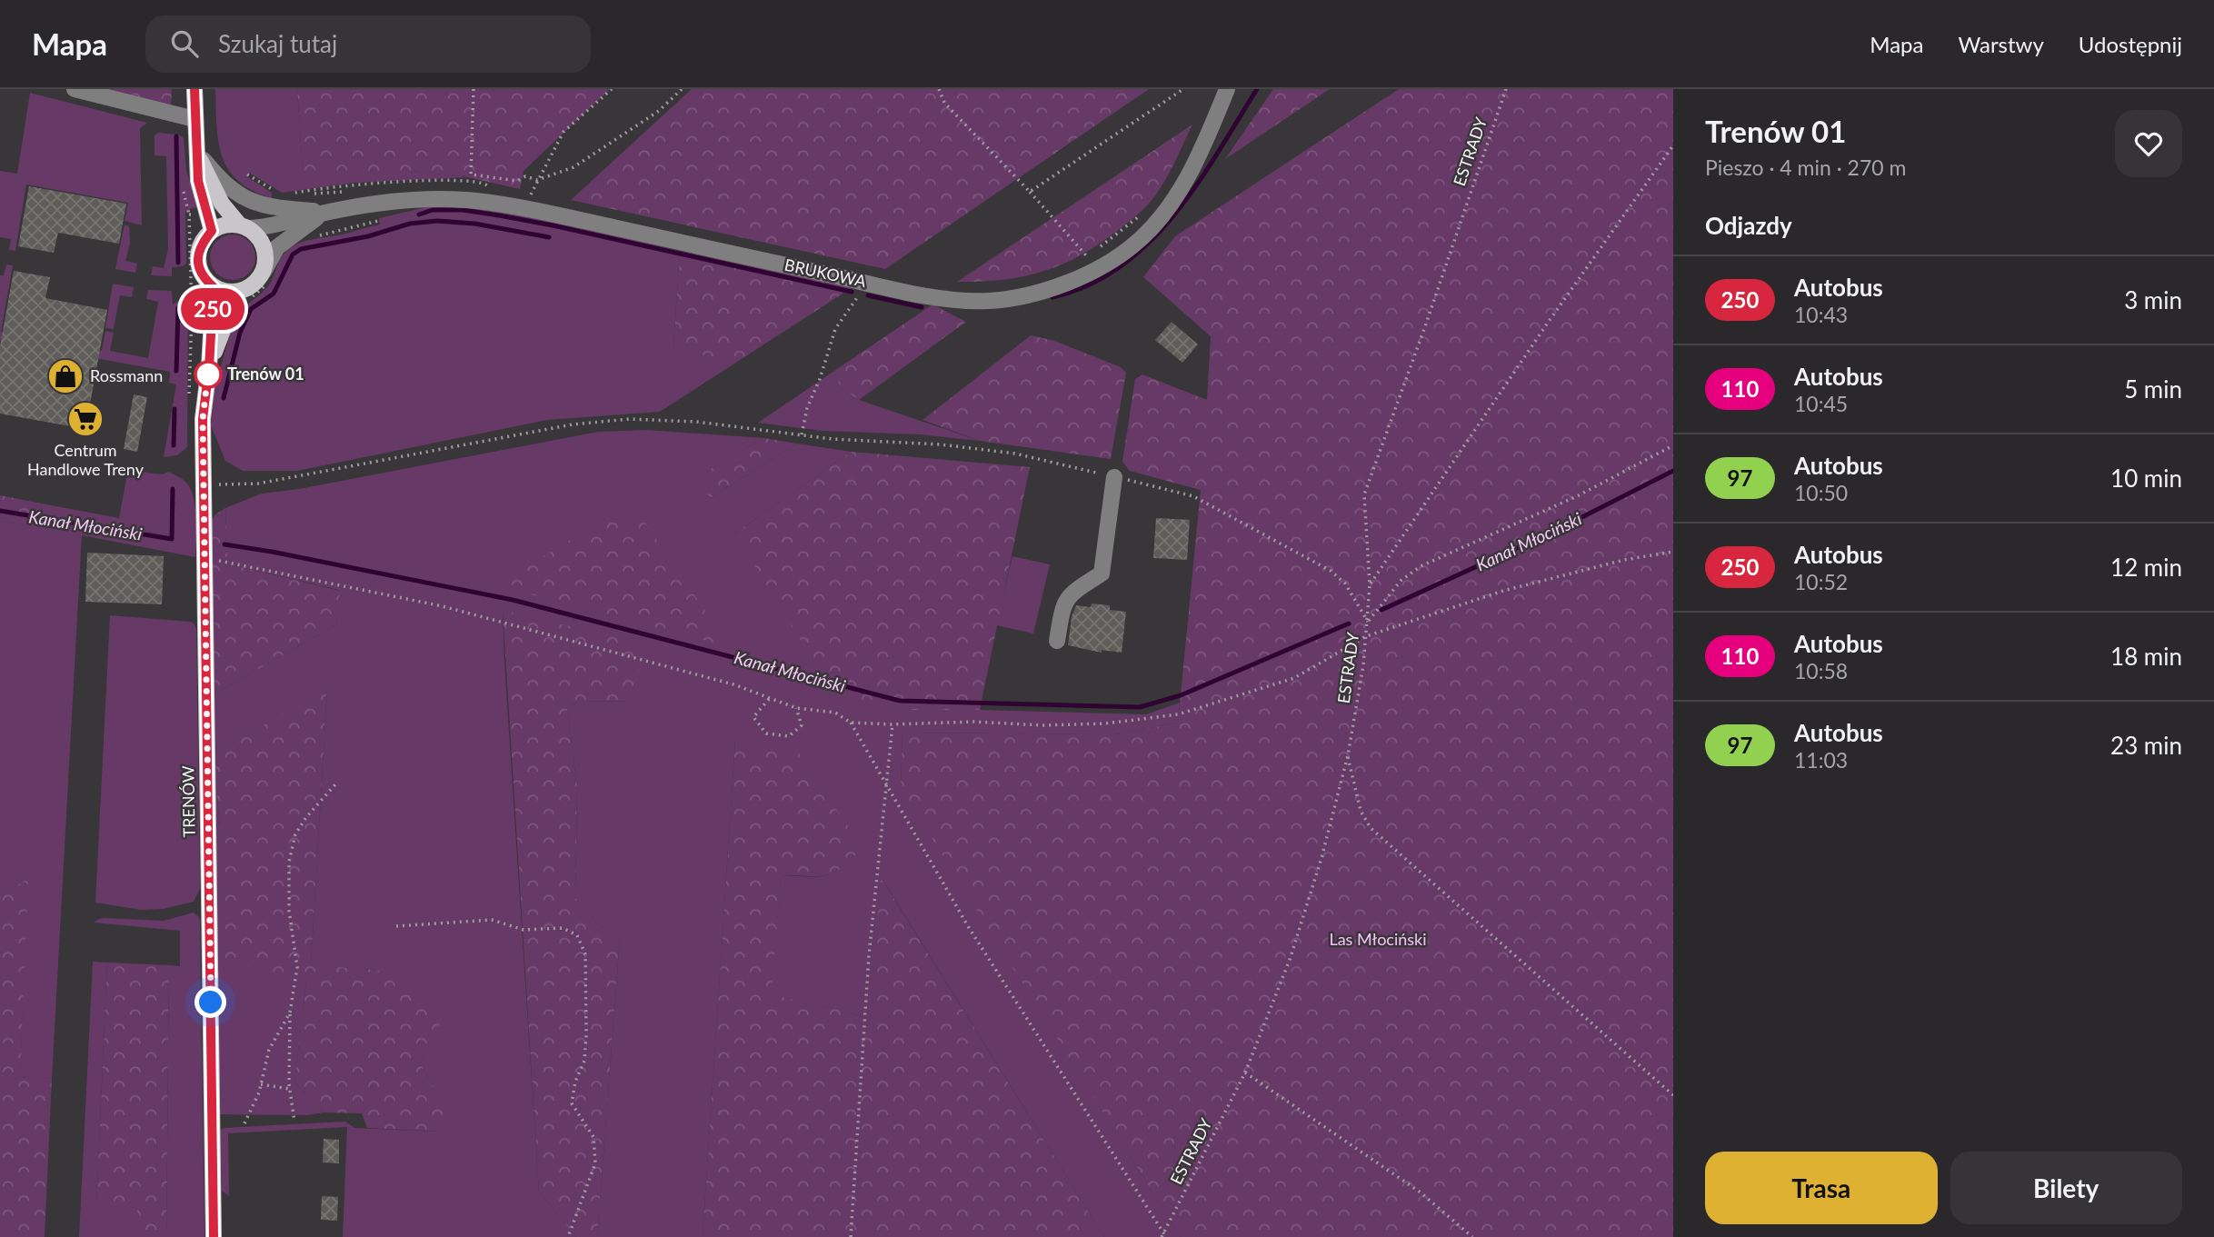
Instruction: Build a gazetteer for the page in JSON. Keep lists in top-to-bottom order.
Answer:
{
  "streets": {
    "main road": ["TRENÓW"],
    "street": ["BRUKOWA"],
    "path": ["ESTRADY"]
  },
  "crossings": [
    ["BRUKOWA", "TRENÓW"]
  ],
  "water": ["Kanał Młociński"],
  "parks": ["Las Młociński"],
  "places": {
    "other": ["Trenów 01"],
    "shop": ["Rossmann"],
    "supermarket": ["Centrum Handlowe Treny"]
  },
  "lines": ["bus line 250"],
  "page": {
    "header": "Mapa",
    "search": "Szukaj tutaj",
    "nav": ["Mapa", "Warstwy", "Udostępnij"],
    "on_map": "250",
    "heading": [
      ["Trenów 01", "Pieszo · 4 min · 270 m"],
      "Odjazdy"
    ],
    "list": [
      {
        "mark": "250",
        "name": "Autobus",
        "note": "10:43",
        "value": "3 min"
      },
      {
        "mark": "110",
        "name": "Autobus",
        "note": "10:45",
        "value": "5 min"
      },
      {
        "mark": "97",
        "name": "Autobus",
        "note": "10:50",
        "value": "10 min"
      },
      {
        "mark": "250",
        "name": "Autobus",
        "note": "10:52",
        "value": "12 min"
      },
      {
        "mark": "110",
        "name": "Autobus",
        "note": "10:58",
        "value": "18 min"
      },
      {
        "mark": "97",
        "name": "Autobus",
        "note": "11:03",
        "value": "23 min"
      }
    ],
    "buttons": ["Trasa", "Bilety"]
  }
}
